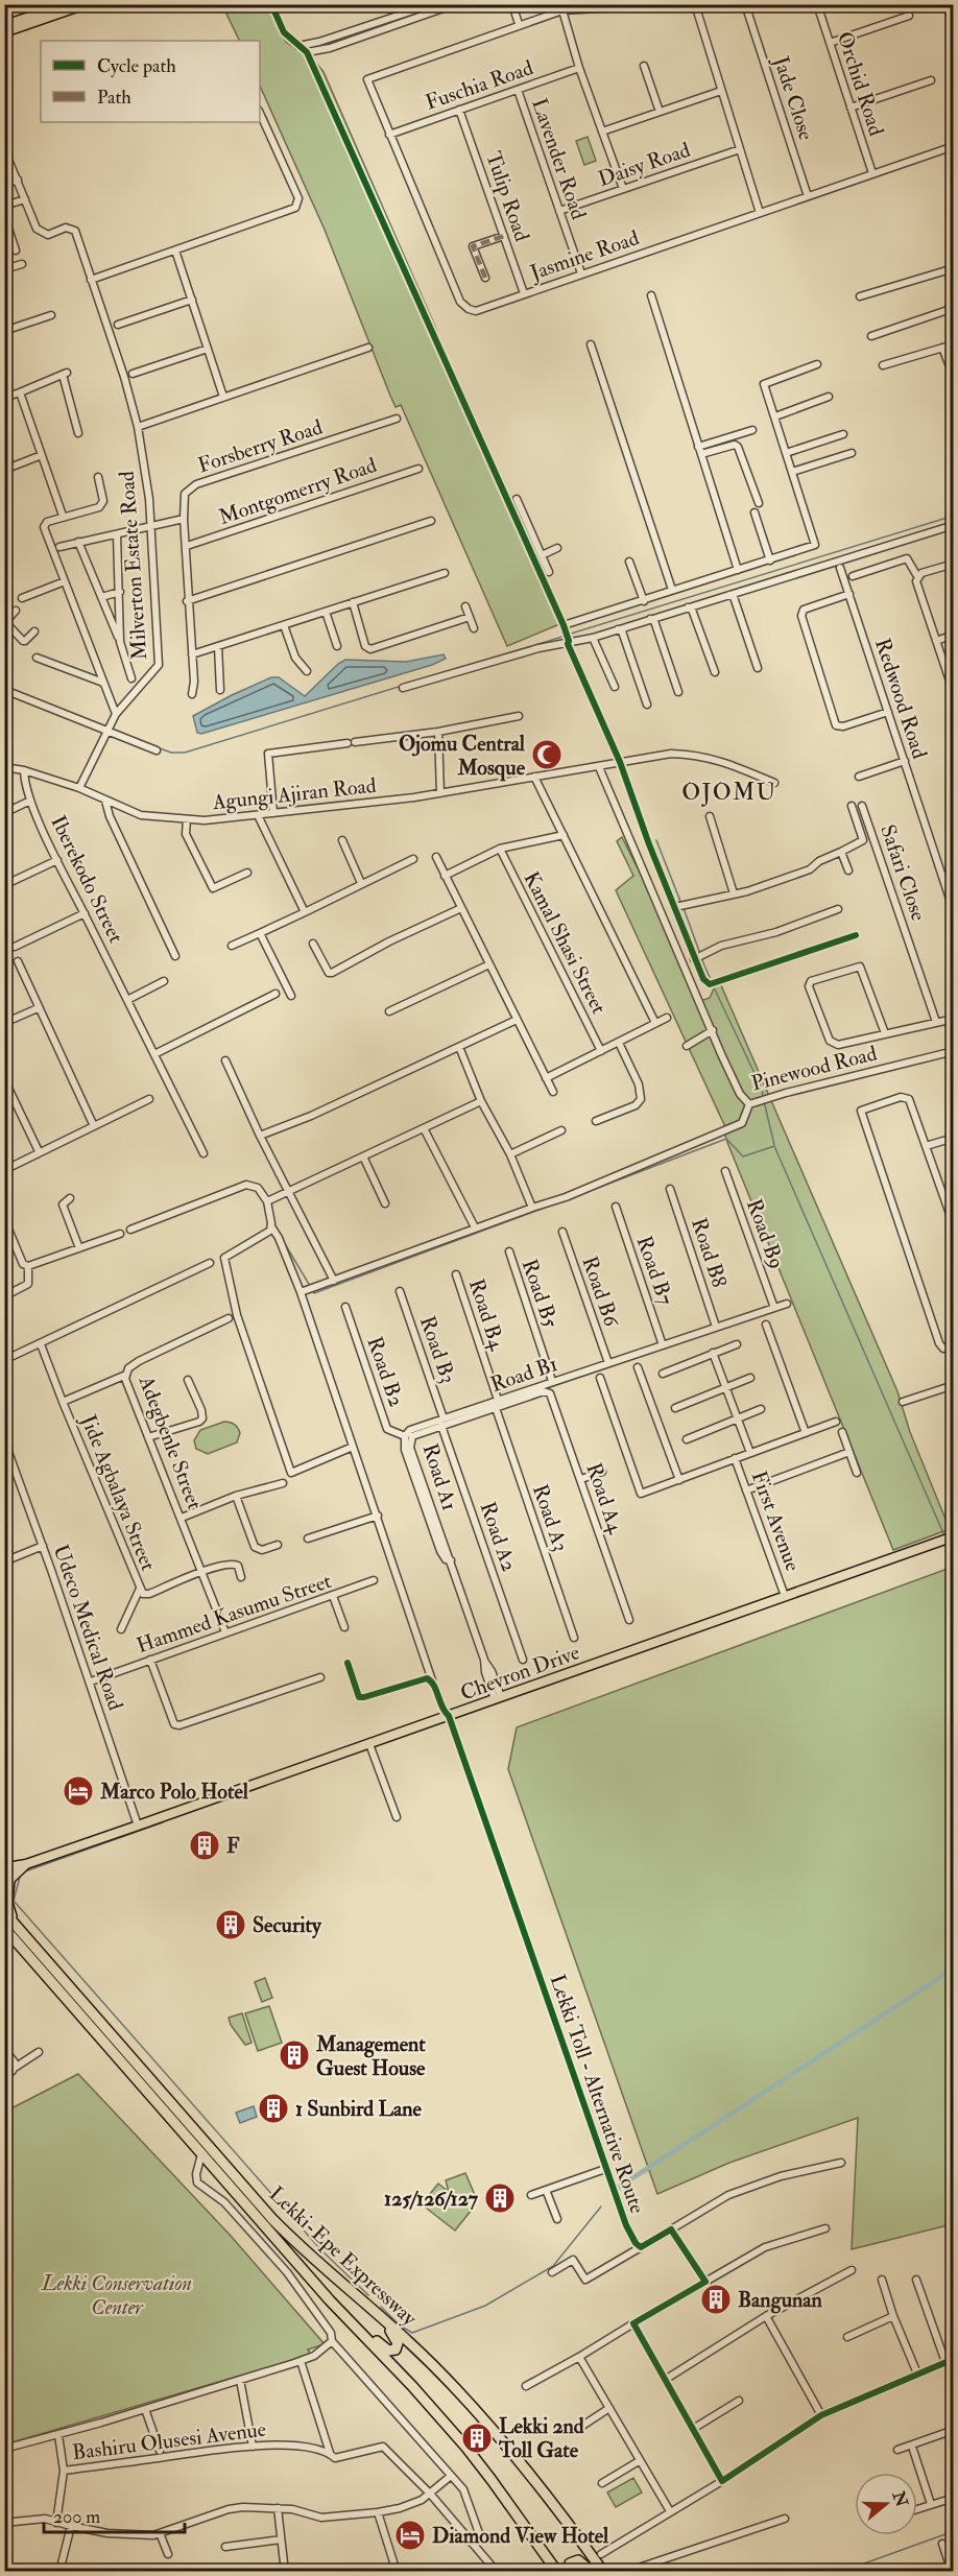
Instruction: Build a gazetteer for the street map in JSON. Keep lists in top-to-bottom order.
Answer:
{
  "streets": {
    "highway": ["Lekki-Epe Expressway"],
    "main road": ["Chevron Drive"],
    "street": [
      "Orchid Road",
      "Fuschia Road",
      "Jade Close",
      "Lavender Road",
      "Daisy Road",
      "Tulip Road",
      "Jasmine Road",
      "Forsberry Road",
      "Montgomerry Road",
      "Milverton Estate Road",
      "Redwood Road",
      "Agungi Ajiran Road",
      "Safari Close",
      "Iberekodo Street",
      "Kamal Shasi Street",
      "Pinewood Road",
      "Road B9",
      "Road B8",
      "Road B7",
      "Road B6",
      "Road B5",
      "Road B4",
      "Road B3",
      "Road B2",
      "Road B1",
      "Adegbenle Street",
      "Road A1",
      "Jide Agbalaya Street",
      "Road A4",
      "Road A3",
      "First Avenue",
      "Road A2",
      "Hammed Kasumu Street",
      "Udeco Medical Road",
      "Lekki Toll - Alternative Route",
      "Bashiru Olusesi Avenue"
    ]
  },
  "crossings": [
    ["Orchid Road", "Jasmine Road"],
    ["Fuschia Road", "Lavender Road"],
    ["Fuschia Road", "Tulip Road"],
    ["Fuschia Road", "Jasmine Road"],
    ["Jade Close", "Jasmine Road"],
    ["Lavender Road", "Daisy Road"],
    ["Lavender Road", "Jasmine Road"],
    ["Tulip Road", "Jasmine Road"],
    ["Forsberry Road", "Montgomerry Road"],
    ["Milverton Estate Road", "Agungi Ajiran Road"],
    ["Agungi Ajiran Road", "Iberekodo Street"],
    ["Agungi Ajiran Road", "Pinewood Road"],
    ["Road B9", "Road B1"],
    ["Road B8", "Road B1"],
    ["Road B7", "Road B1"],
    ["Road B6", "Road B1"],
    ["Road B5", "Road B1"],
    ["Road B4", "Road B1"],
    ["Road B3", "Road B1"],
    ["Road B3", "Road A1"],
    ["Road B3", "Road A2"],
    ["Road B2", "Road B1"],
    ["Road B1", "Road A1"],
    ["Road B1", "Road A2"],
    ["Adegbenle Street", "Jide Agbalaya Street"],
    ["Adegbenle Street", "Hammed Kasumu Street"],
    ["Road A1", "Road A4"],
    ["Road A1", "Road A3"],
    ["Road A1", "Road A2"],
    ["Road A1", "Chevron Drive"],
    ["First Avenue", "Chevron Drive"],
    ["Hammed Kasumu Street", "Udeco Medical Road"],
    ["Udeco Medical Road", "Chevron Drive"],
    ["Chevron Drive", "Lekki Toll - Alternative Route"]
  ],
  "districts": ["OJOMU"],
  "parks": ["Lekki Conservation Center"],
  "places": {
    "mosque": ["Ojomu Central Mosque"],
    "hotel": ["Marco Polo Hotel", "Diamond View Hotel"],
    "building": [
      "F",
      "Security",
      "Management Guest House",
      "1 Sunbird Lane",
      "125/126/127",
      "Bangunan",
      "Lekki 2nd Toll Gate"
    ]
  },
  "legend": ["Cycle path", "Path"],
  "scale_bar": "200 m",
  "north": "right"
}
